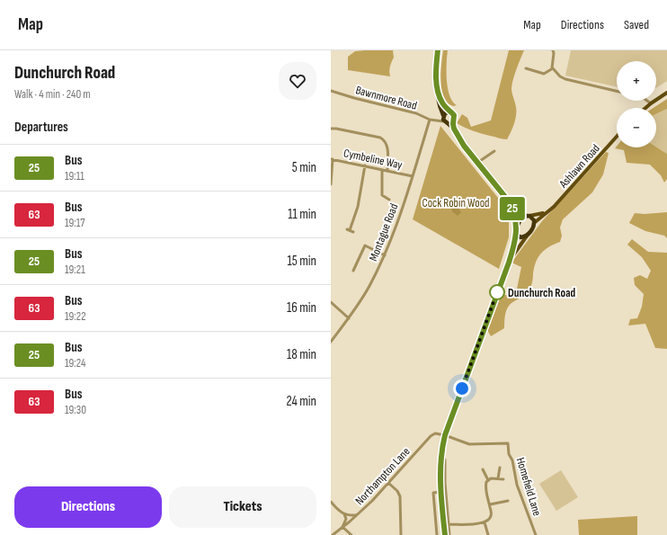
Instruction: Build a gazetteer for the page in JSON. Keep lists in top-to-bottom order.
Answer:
{
  "streets": {
    "main road": ["Ashlawn Road"],
    "street": [
      "Bawnmore Road",
      "Cymbeline Way",
      "Montague Road",
      "Northampton Lane",
      "Homefield Lane"
    ]
  },
  "crossings": [
    ["Bawnmore Road", "Montague Road"],
    ["Cymbeline Way", "Montague Road"],
    ["Northampton Lane", "Homefield Lane"]
  ],
  "parks": ["Cock Robin Wood"],
  "places": ["Dunchurch Road"],
  "lines": ["bus line 25"],
  "page": {
    "header": "Map",
    "nav": ["Map", "Directions", "Saved"],
    "heading": [
      ["Dunchurch Road", "Walk · 4 min · 240 m"],
      "Departures"
    ],
    "on_map": "25",
    "map_buttons": ["+", "−"],
    "list": [
      {
        "mark": "25",
        "name": "Bus",
        "note": "19:11",
        "value": "5 min"
      },
      {
        "mark": "63",
        "name": "Bus",
        "note": "19:17",
        "value": "11 min"
      },
      {
        "mark": "25",
        "name": "Bus",
        "note": "19:21",
        "value": "15 min"
      },
      {
        "mark": "63",
        "name": "Bus",
        "note": "19:22",
        "value": "16 min"
      },
      {
        "mark": "25",
        "name": "Bus",
        "note": "19:24",
        "value": "18 min"
      },
      {
        "mark": "63",
        "name": "Bus",
        "note": "19:30",
        "value": "24 min"
      }
    ],
    "buttons": ["Directions", "Tickets"]
  }
}
